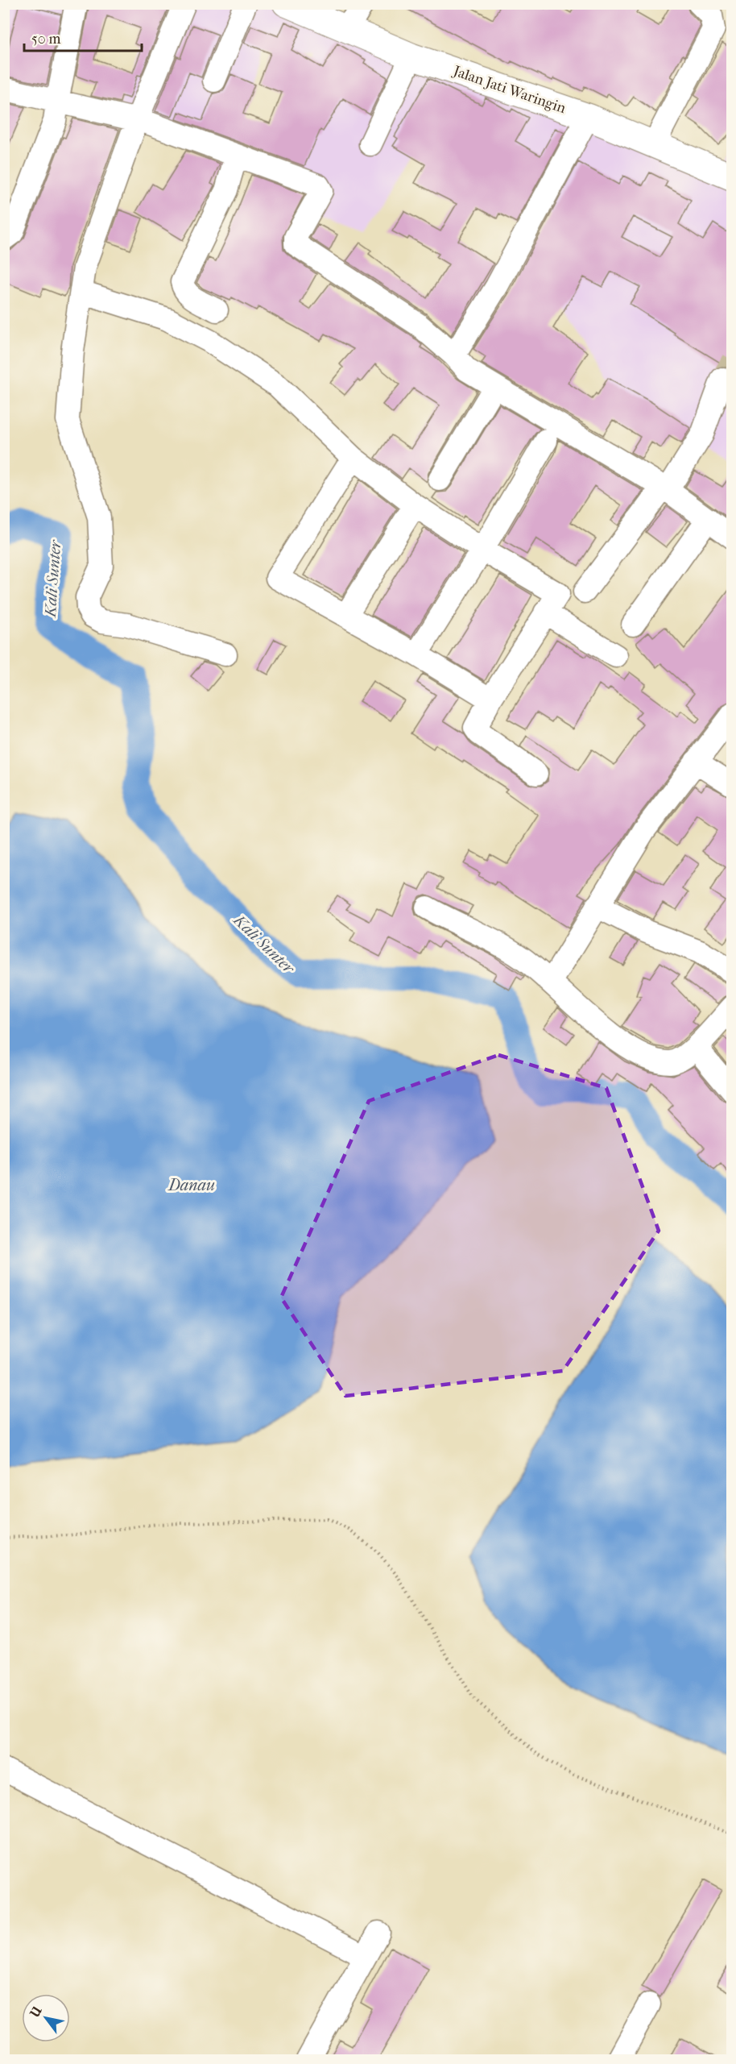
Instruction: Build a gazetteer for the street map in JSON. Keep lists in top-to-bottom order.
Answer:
{
  "streets": {
    "main road": ["Jalan Jati Waringin"]
  },
  "water": ["Kali Sunter", "Danau"],
  "scale_bar": "50 m",
  "north": "top left"
}
